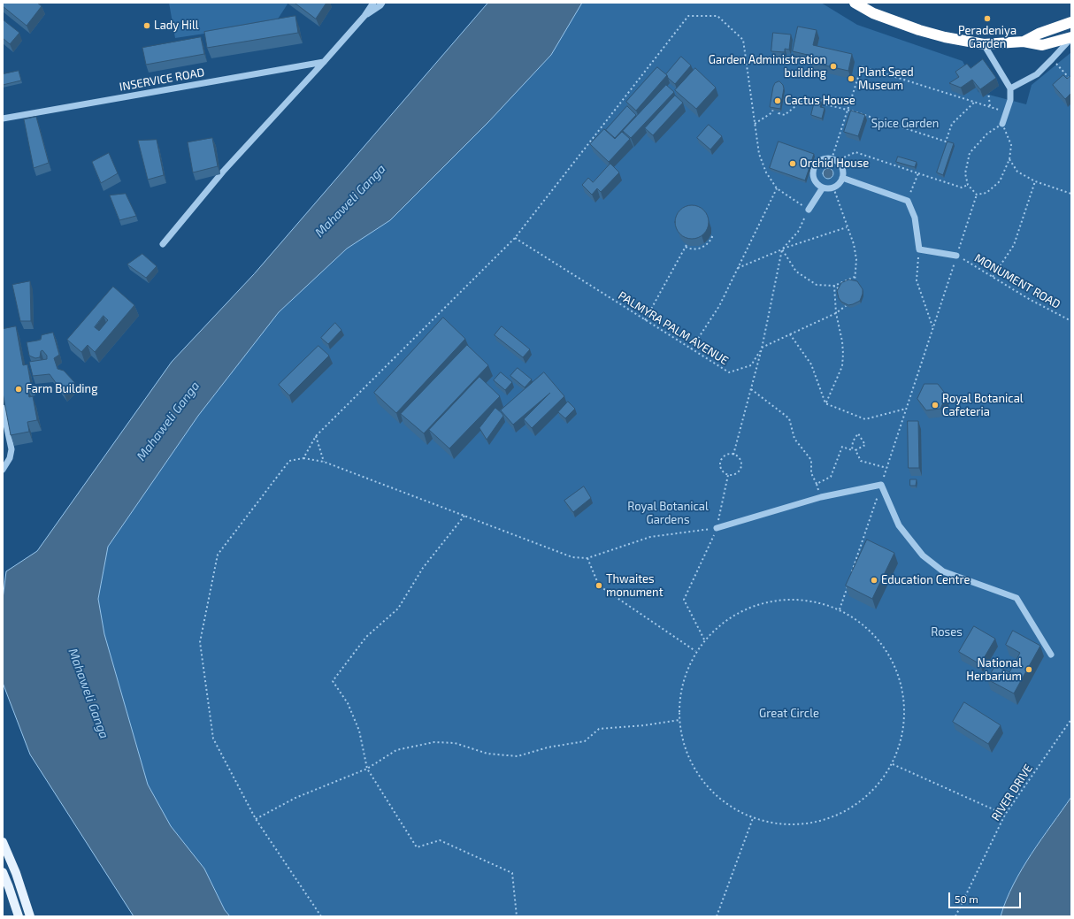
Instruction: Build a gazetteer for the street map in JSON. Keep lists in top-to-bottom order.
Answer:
{
  "streets": {
    "lane": ["INSERVICE ROAD"],
    "path": ["MONUMENT ROAD", "PALMYRA PALM AVENUE", "RIVER DRIVE"]
  },
  "water": ["Mahaweli Ganga"],
  "parks": [
    "Spice Garden",
    "Royal Botanical Gardens",
    "Roses",
    "Great Circle"
  ],
  "places": [
    "Peradeniya Garden",
    "Lady Hill",
    "Garden Administration building",
    "Plant Seed Museum",
    "Cactus House",
    "Orchid House",
    "Farm Building",
    "Royal Botanical Cafeteria",
    "Education Centre",
    "Thwaites monument",
    "National Herbarium"
  ],
  "scale_bar": "50 m"
}
